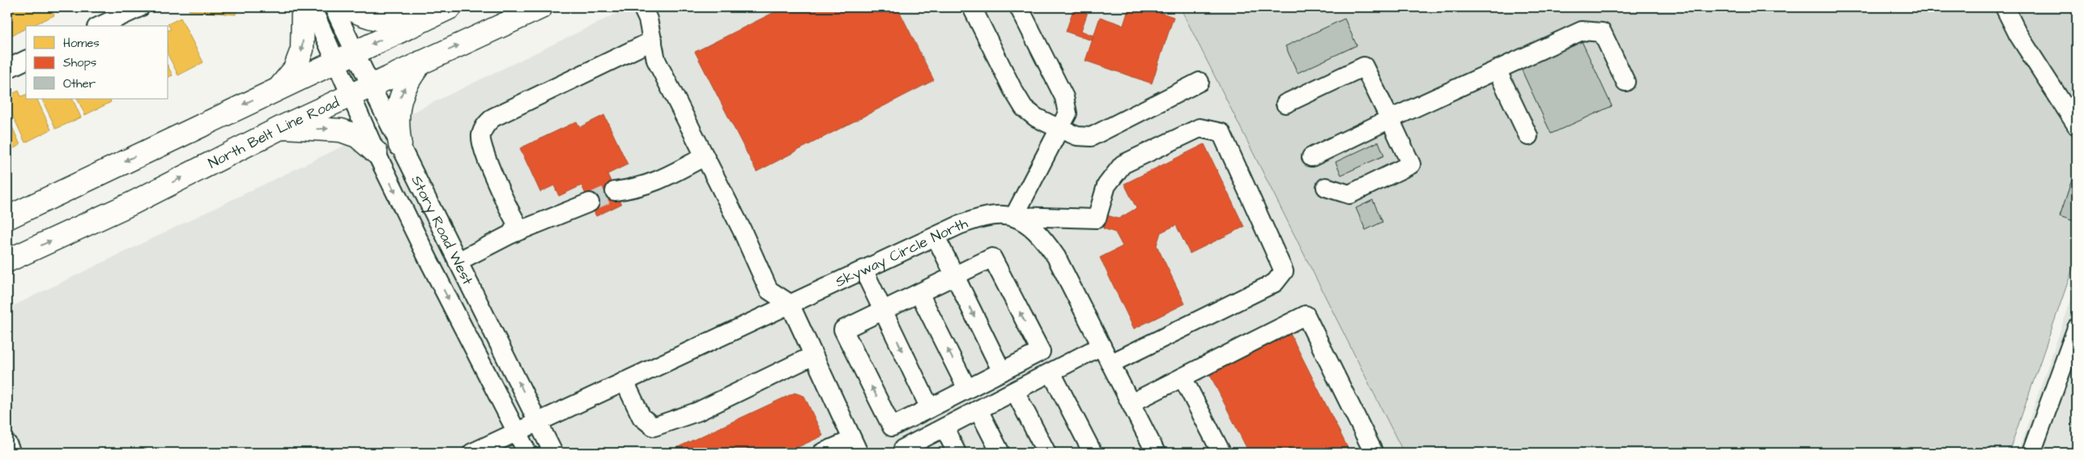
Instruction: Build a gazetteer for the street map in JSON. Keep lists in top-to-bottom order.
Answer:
{
  "streets": {
    "main road": ["North Belt Line Road"],
    "street": ["Story Road West", "Skyway Circle North"]
  },
  "crossings": [
    ["North Belt Line Road", "Story Road West"],
    ["Story Road West", "Skyway Circle North"]
  ],
  "legend": ["Homes", "Shops", "Other"]
}
